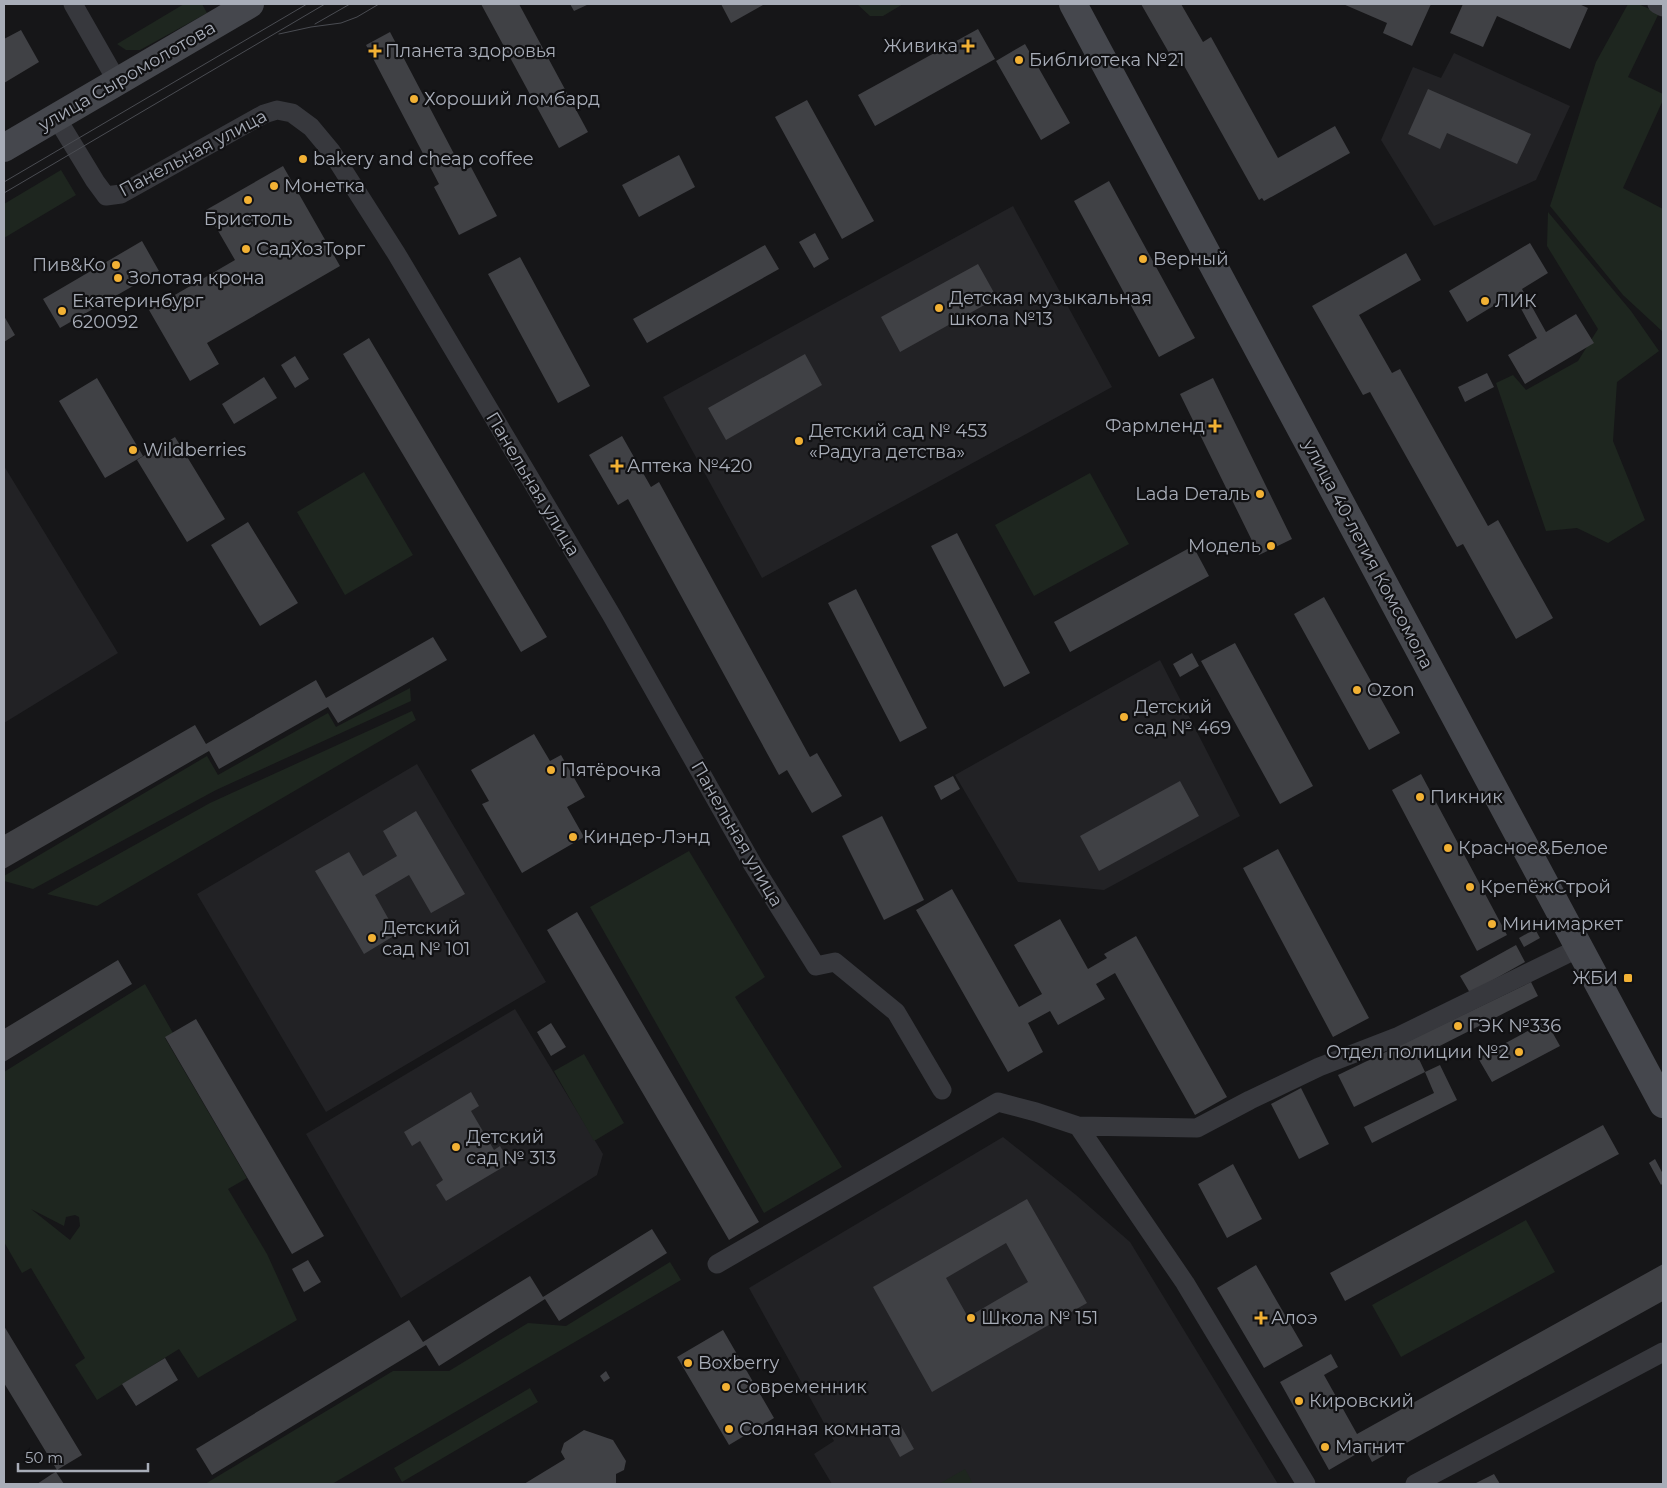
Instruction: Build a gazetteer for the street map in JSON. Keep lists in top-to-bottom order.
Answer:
{
  "streets": {
    "main road": ["улица Сыромолотова", "улица 40-летия Комсомола"],
    "street": ["Панельная улица"]
  },
  "crossings": [
    ["улица Сыромолотова", "Панельная улица"]
  ],
  "places": {
    "health": [
      "Живика",
      "Планета здоровья",
      "Фармленд",
      "Аптека №420",
      "Алоэ"
    ],
    "other": [
      "Библиотека №21",
      "Хороший ломбард",
      "bakery and cheap coffee",
      "Монетка",
      "Бристоль",
      "СадХозТорг",
      "Верный",
      "Пив&Ко",
      "Золотая крона",
      "ЛИК",
      "Детская музыкальная школа №13",
      "Екатеринбург 620092",
      "Детский сад № 453 «Радуга детства»",
      "Wildberries",
      "Lada Dеталь",
      "Модель",
      "Ozon",
      "Детский сад № 469",
      "Пятёрочка",
      "Пикник",
      "Киндер-Лэнд",
      "Красное&Белое",
      "КрепёжСтрой",
      "Минимаркет",
      "Детский сад № 101",
      "ГЭК №336",
      "Отдел полиции №2",
      "Детский сад № 313",
      "Школа № 151",
      "Boxberry",
      "Современник",
      "Кировский",
      "Соляная комната",
      "Магнит"
    ],
    "transit": ["ЖБИ"]
  },
  "scale_bar": "50 m"
}
